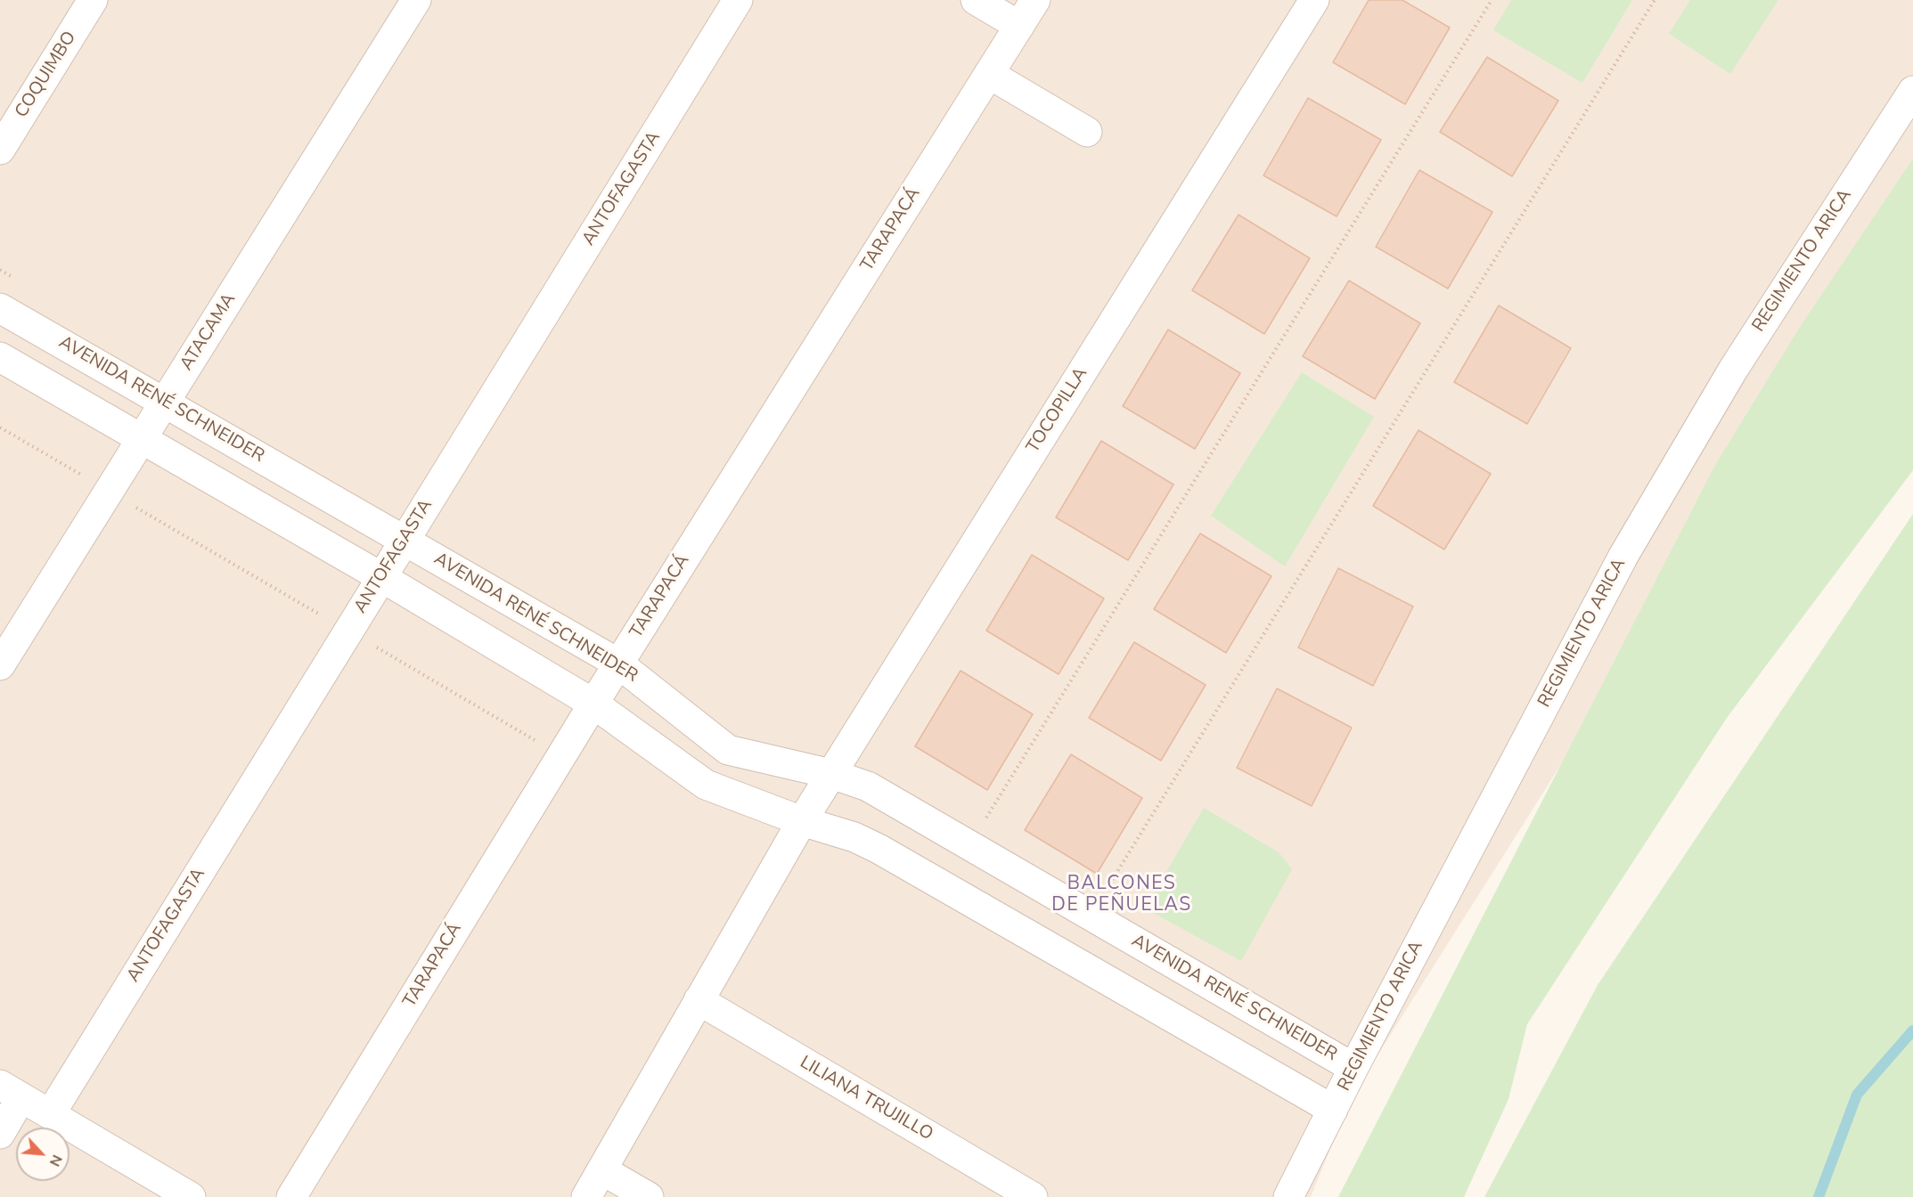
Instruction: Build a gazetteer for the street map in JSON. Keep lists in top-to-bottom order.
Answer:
{
  "streets": {
    "street": [
      "COQUIMBO",
      "ANTOFAGASTA",
      "TARAPACÁ",
      "REGIMIENTO ARICA",
      "ATACAMA",
      "AVENIDA RENÉ SCHNEIDER",
      "TOCOPILLA",
      "LILIANA TRUJILLO"
    ]
  },
  "crossings": [
    ["ANTOFAGASTA", "AVENIDA RENÉ SCHNEIDER"],
    ["TARAPACÁ", "AVENIDA RENÉ SCHNEIDER"],
    ["REGIMIENTO ARICA", "AVENIDA RENÉ SCHNEIDER"],
    ["ATACAMA", "AVENIDA RENÉ SCHNEIDER"],
    ["AVENIDA RENÉ SCHNEIDER", "TOCOPILLA"],
    ["TOCOPILLA", "LILIANA TRUJILLO"]
  ],
  "districts": ["BALCONES DE PEÑUELAS"],
  "north": "bottom right"
}
